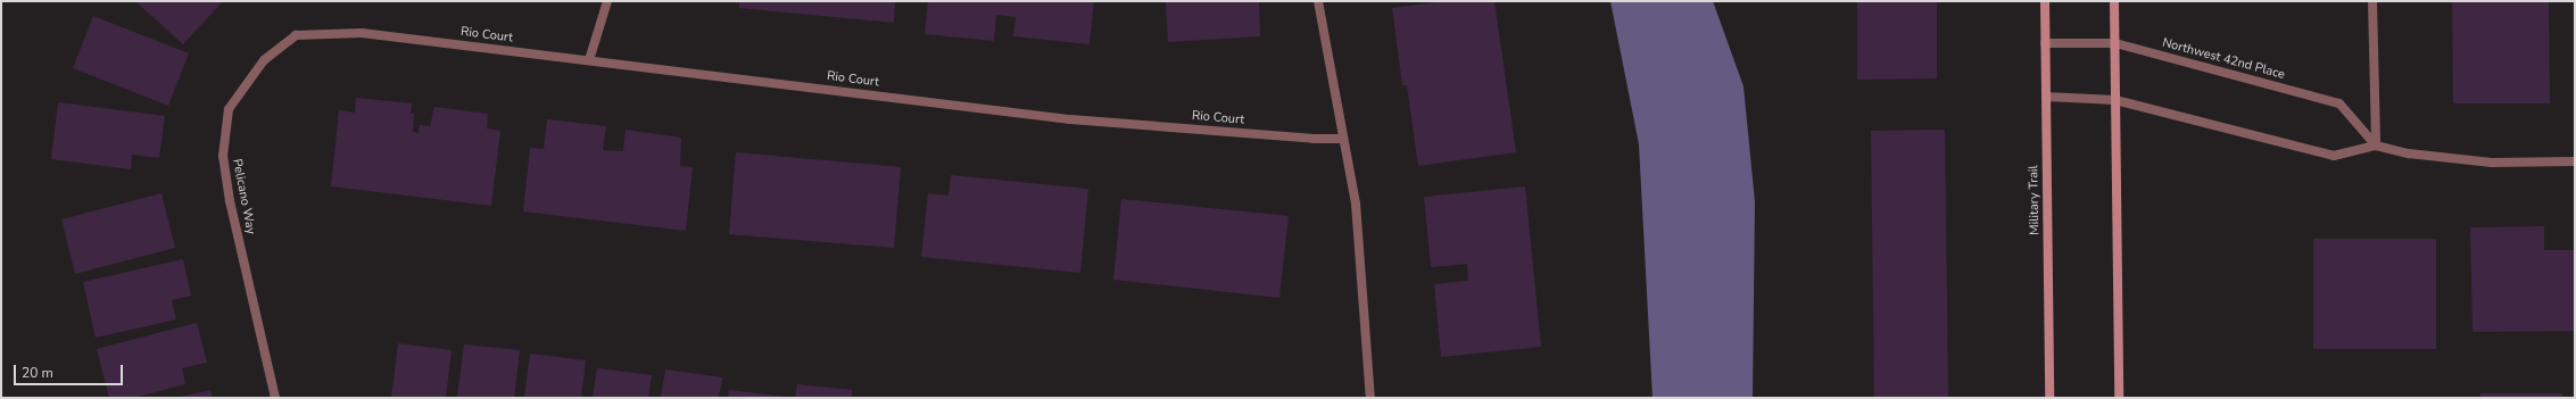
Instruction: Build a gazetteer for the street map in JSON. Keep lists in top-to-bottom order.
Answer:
{
  "streets": {
    "street": [
      "Rio Court",
      "Northwest 42nd Place",
      "Pelicano Way",
      "Military Trail"
    ]
  },
  "crossings": [
    ["Rio Court", "Pelicano Way"],
    ["Northwest 42nd Place", "Military Trail"]
  ],
  "scale_bar": "20 m"
}
